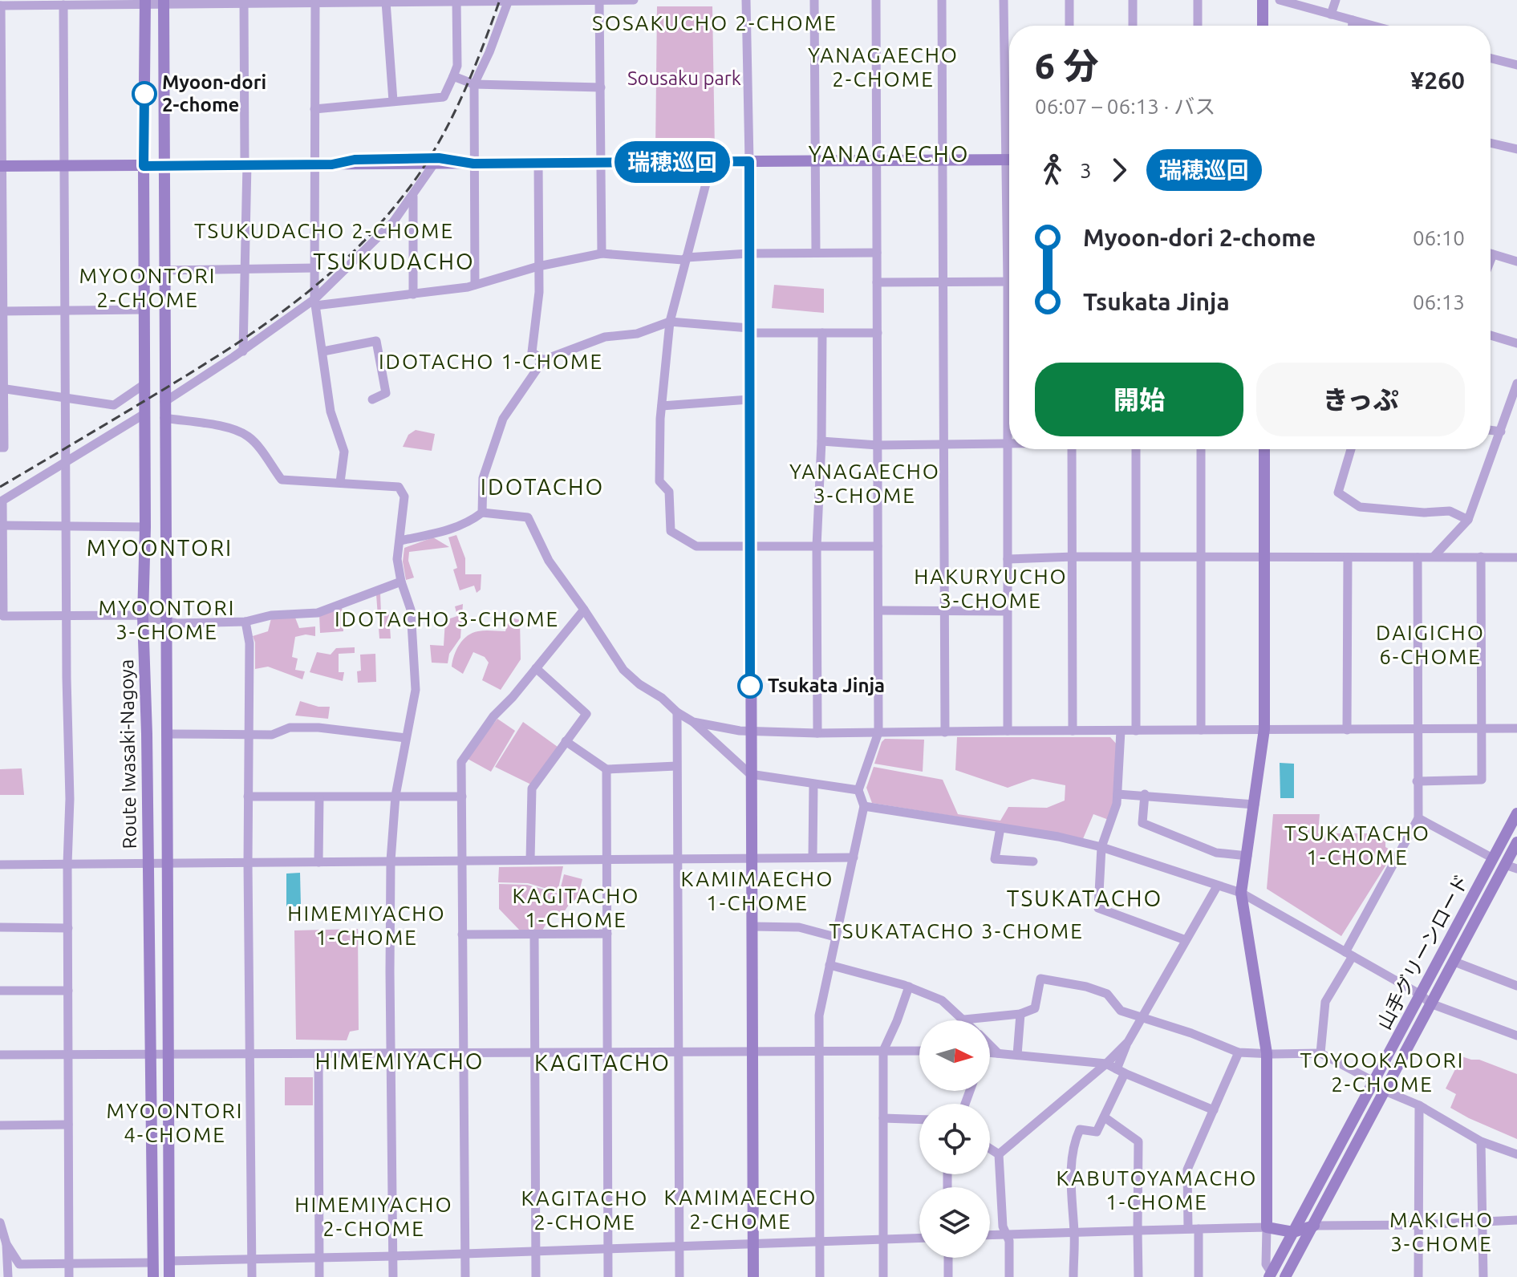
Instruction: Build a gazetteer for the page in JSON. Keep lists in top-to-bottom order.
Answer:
{
  "streets": {
    "street": ["Route Iwasaki-Nagoya", "山手グリーンロード"]
  },
  "districts": [
    "SOSAKUCHO 2-CHOME",
    "YANAGAECHO 2-CHOME",
    "YANAGAECHO",
    "TSUKUDACHO 2-CHOME",
    "TSUKUDACHO",
    "MYOONTORI 2-CHOME",
    "IDOTACHO 1-CHOME",
    "YANAGAECHO 3-CHOME",
    "IDOTACHO",
    "MYOONTORI",
    "HAKURYUCHO 3-CHOME",
    "MYOONTORI 3-CHOME",
    "IDOTACHO 3-CHOME",
    "DAIGICHO 6-CHOME",
    "TSUKATACHO 1-CHOME",
    "KAMIMAECHO 1-CHOME",
    "KAGITACHO 1-CHOME",
    "TSUKATACHO",
    "HIMEMIYACHO 1-CHOME",
    "TSUKATACHO 3-CHOME",
    "TOYOOKADORI 2-CHOME",
    "HIMEMIYACHO",
    "KAGITACHO",
    "MYOONTORI 4-CHOME",
    "KABUTOYAMACHO 1-CHOME",
    "KAMIMAECHO 2-CHOME",
    "KAGITACHO 2-CHOME",
    "HIMEMIYACHO 2-CHOME",
    "MAKICHO 3-CHOME"
  ],
  "parks": ["Sousaku park"],
  "places": ["Myoon-dori 2-chome", "Tsukata Jinja"],
  "lines": ["bus line 瑞穂巡回"],
  "north": "right",
  "page": {
    "on_map": "瑞穂巡回",
    "heading": ["6 分", "06:07 – 06:13 · バス", "¥260"],
    "legs": ["3", "瑞穂巡回"],
    "list": [
      {
        "name": "Myoon-dori 2-chome",
        "value": "06:10"
      },
      {
        "name": "Tsukata Jinja",
        "value": "06:13"
      }
    ],
    "buttons": ["開始", "きっぷ"]
  }
}
